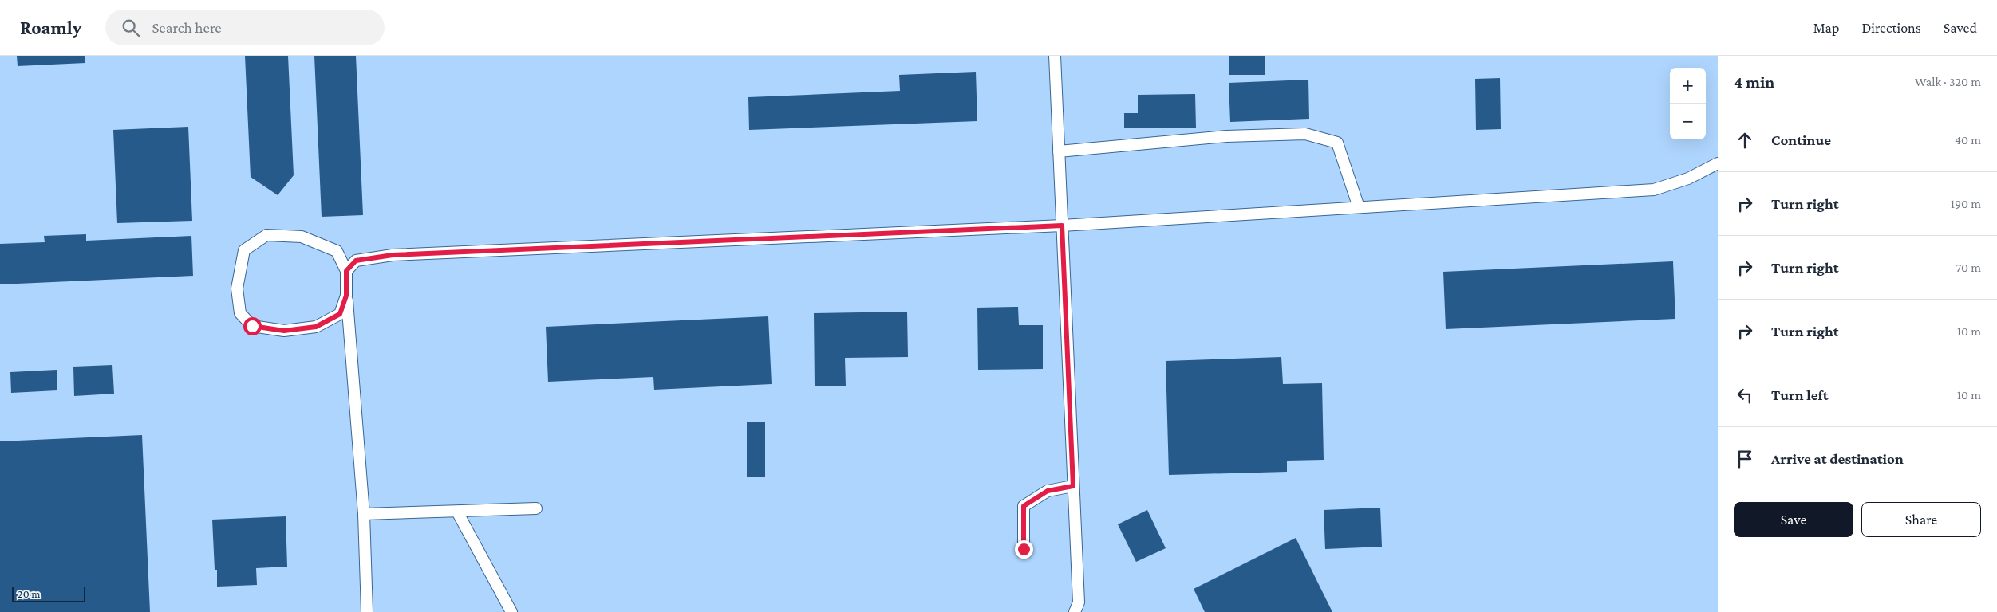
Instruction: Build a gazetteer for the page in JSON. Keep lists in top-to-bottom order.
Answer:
{
  "scale_bar": "20 m",
  "page": {
    "header": "Roamly",
    "search": "Search here",
    "nav": ["Map", "Directions", "Saved"],
    "heading": ["4 min", "Walk · 320 m"],
    "map_buttons": ["+", "−"],
    "list": [
      ["Continue", "40 m"],
      ["Turn right", "190 m"],
      ["Turn right", "70 m"],
      ["Turn right", "10 m"],
      ["Turn left", "10 m"],
      "Arrive at destination"
    ],
    "buttons": ["Save", "Share"],
    "scale": "20 m"
  }
}
